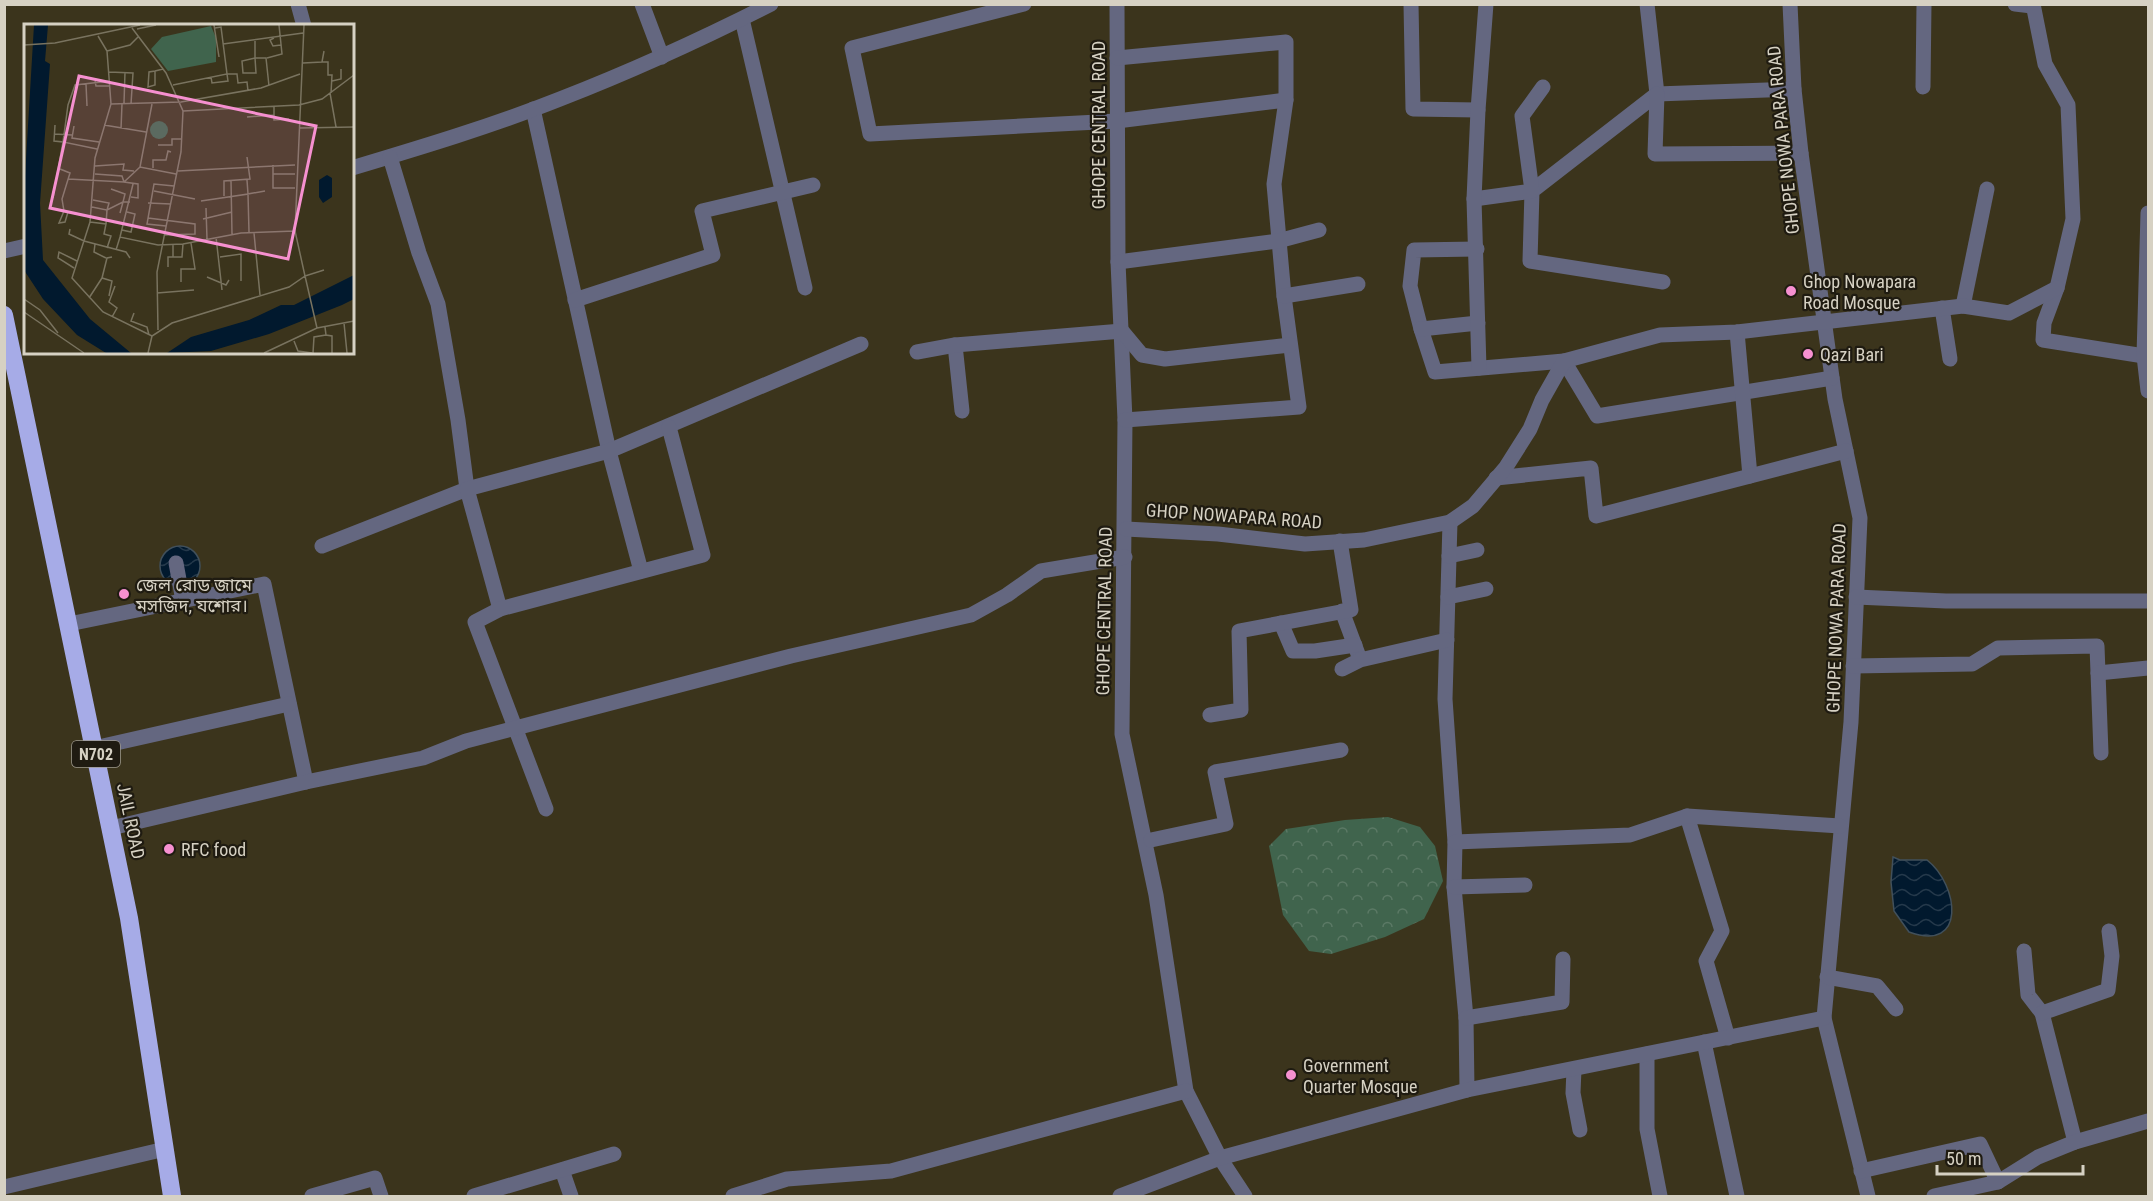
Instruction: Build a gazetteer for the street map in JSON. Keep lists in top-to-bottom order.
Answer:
{
  "streets": {
    "highway": ["N702", "JAIL ROAD"],
    "street": ["GHOPE CENTRAL ROAD", "GHOPE NOWA PARA ROAD", "GHOP NOWAPARA ROAD"]
  },
  "crossings": [
    ["GHOPE CENTRAL ROAD", "GHOP NOWAPARA ROAD"]
  ],
  "places": [
    "Ghop Nowapara Road Mosque",
    "Qazi Bari",
    "জেল রোড জামে মসজিদ, যশোর।",
    "RFC food",
    "Government Quarter Mosque"
  ],
  "scale_bar": "50 m"
}
